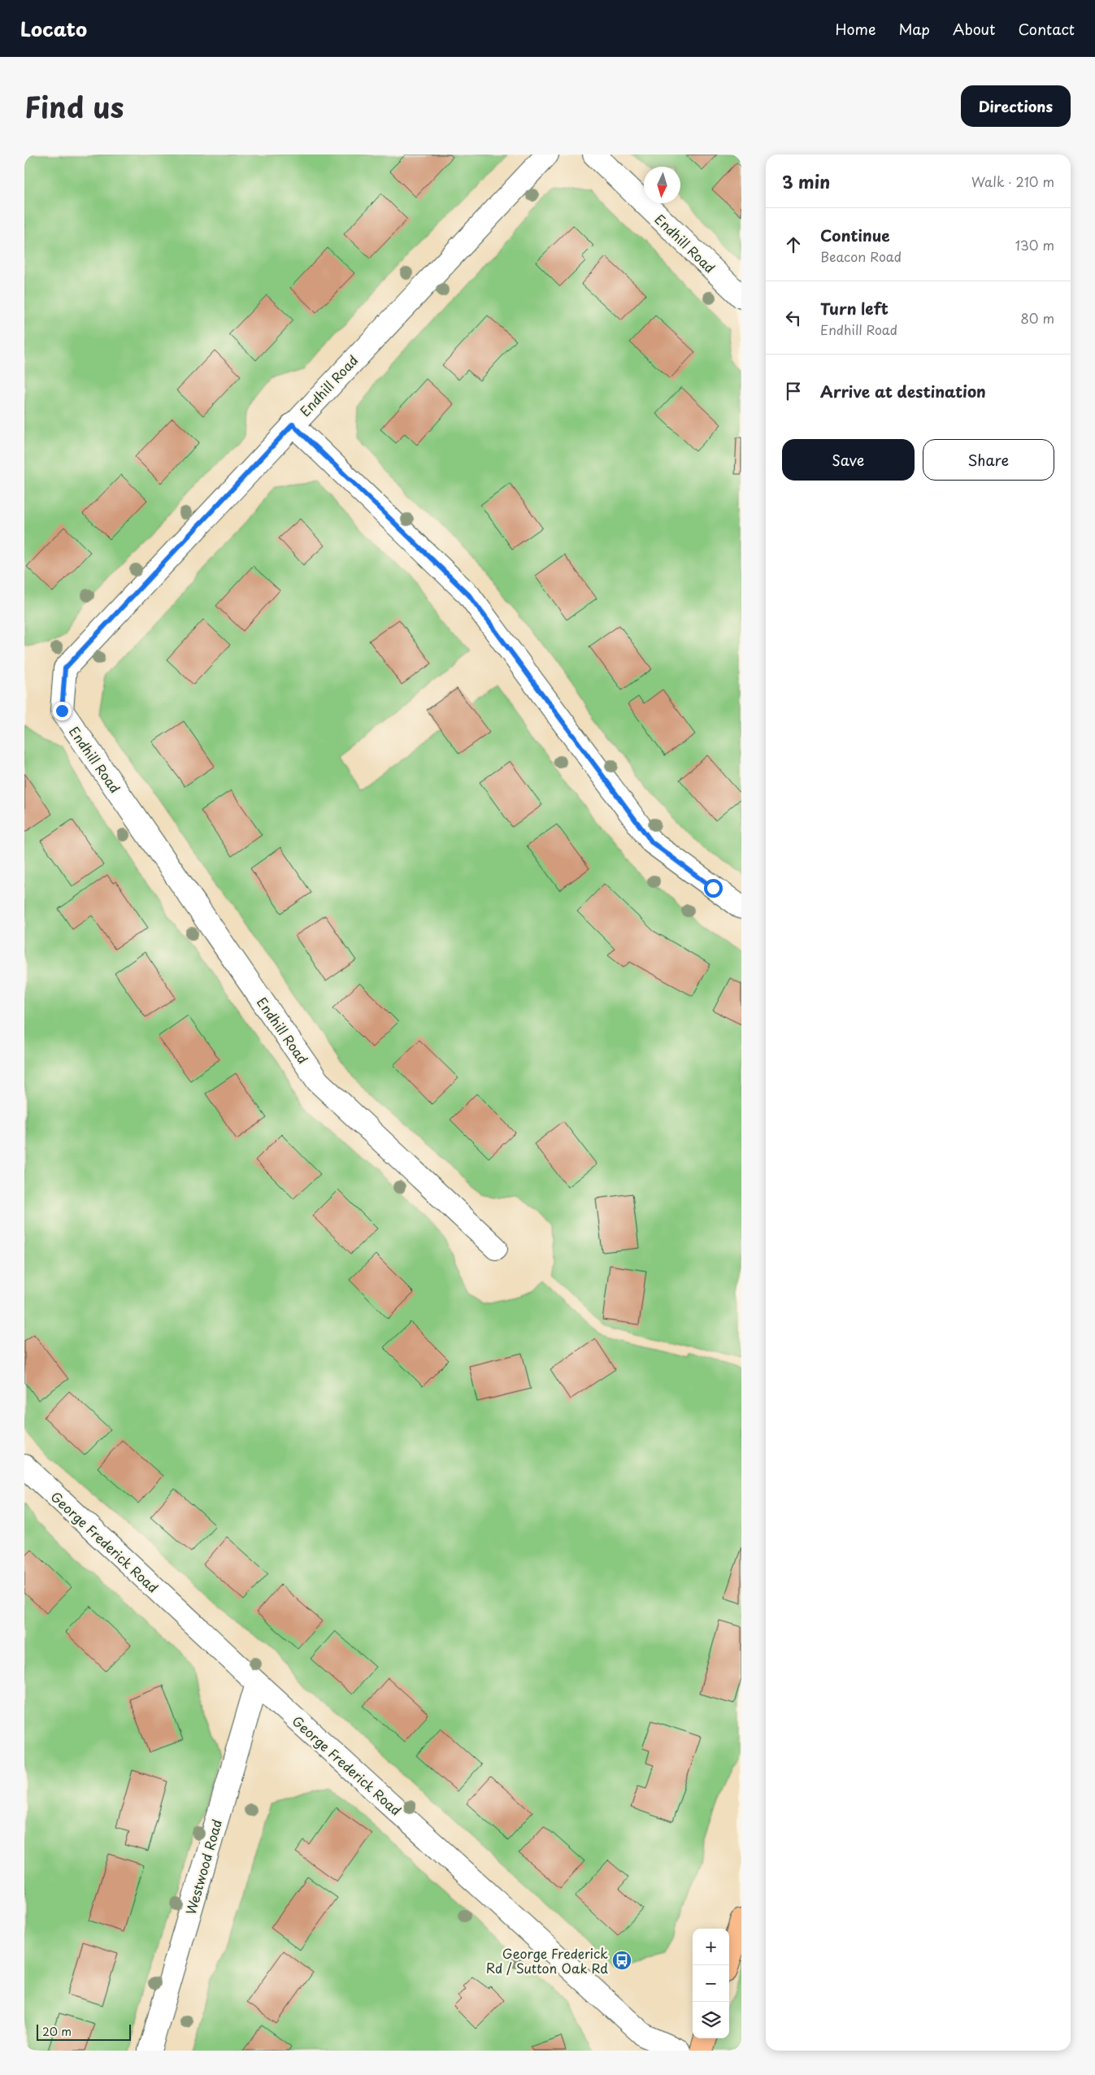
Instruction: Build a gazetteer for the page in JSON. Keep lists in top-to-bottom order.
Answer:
{
  "streets": {
    "street": ["Endhill Road", "George Frederick Road", "Westwood Road"]
  },
  "crossings": [
    ["George Frederick Road", "Westwood Road"]
  ],
  "places": {
    "bus stop": ["George Frederick Rd / Sutton Oak Rd"]
  },
  "scale_bar": "20 m",
  "north": "bottom",
  "page": {
    "header": "Locato",
    "nav": [
      "Home",
      "Map",
      "About",
      "Contact"
    ],
    "title": "Find us",
    "buttons": [
      "Directions",
      ["Save", "Share"]
    ],
    "heading": ["3 min", "Walk · 210 m"],
    "list": [
      ["Continue", "Beacon Road", "130 m"],
      ["Turn left", "Endhill Road", "80 m"],
      "Arrive at destination"
    ],
    "map_buttons": ["+", "−"],
    "scale": "20 m"
  }
}
